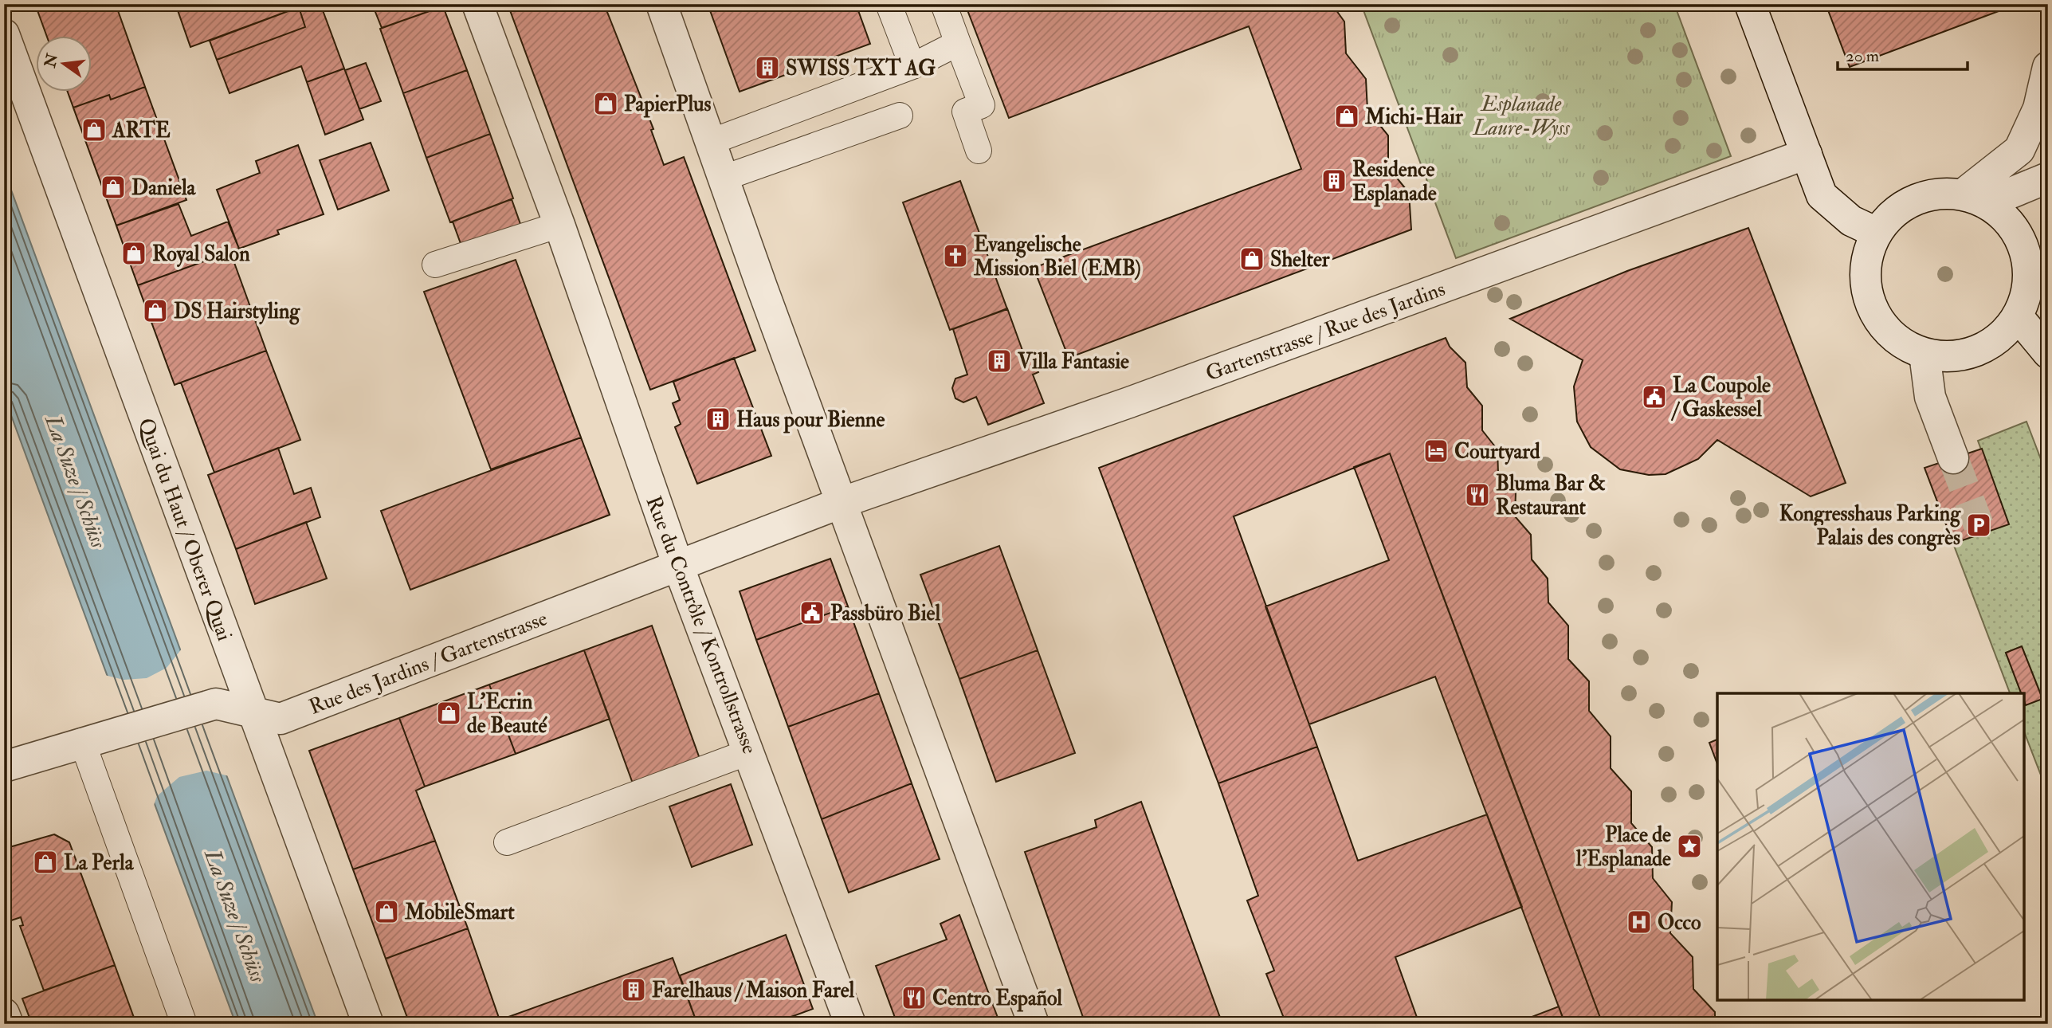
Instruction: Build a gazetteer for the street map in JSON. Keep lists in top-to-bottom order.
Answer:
{
  "streets": {
    "street": [
      "Gartenstrasse / Rue des Jardins",
      "Quai du Haut / Oberer Quai",
      "Rue du Contrôle / Kontrollstrasse",
      "Rue des Jardins / Gartenstrasse"
    ]
  },
  "crossings": [
    ["Gartenstrasse / Rue des Jardins", "Rue des Jardins / Gartenstrasse"],
    ["Quai du Haut / Oberer Quai", "Rue des Jardins / Gartenstrasse"],
    ["Rue du Contrôle / Kontrollstrasse", "Rue des Jardins / Gartenstrasse"]
  ],
  "water": ["La Suze / Schüss"],
  "parks": ["Esplanade Laure-Wyss"],
  "places": {
    "building": [
      "SWISS TXT AG",
      "Residence Esplanade",
      "Villa Fantasie",
      "Haus pour Bienne",
      "Farelhaus / Maison Farel"
    ],
    "shop": [
      "PapierPlus",
      "Michi-Hair",
      "ARTE",
      "Daniela",
      "Royal Salon",
      "Shelter",
      "DS Hairstyling",
      "L'Ecrin de Beauté",
      "La Perla",
      "MobileSmart"
    ],
    "church": ["Evangelische Mission Biel (EMB)"],
    "public building": ["La Coupole / Gaskessel", "Passbüro Biel"],
    "hotel": ["Courtyard"],
    "restaurant": ["Bluma Bar & Restaurant", "Centro Español"],
    "parking": ["Kongresshaus Parking Palais des congrès"],
    "place": ["Place de l'Esplanade"],
    "hospital": ["Occo"]
  },
  "scale_bar": "20 m",
  "north": "left"
}
